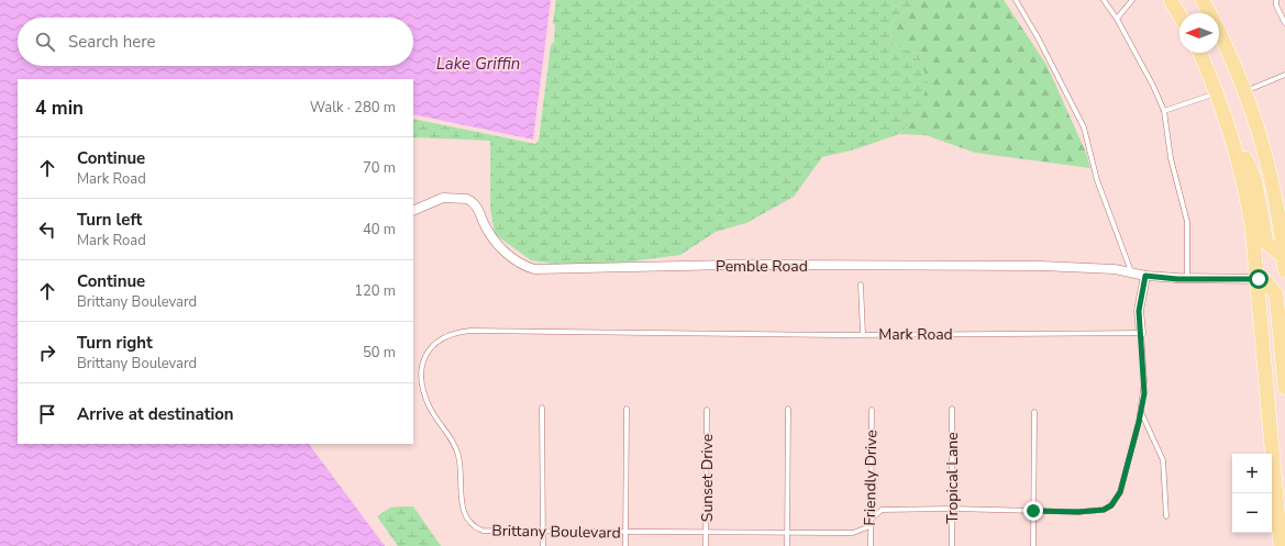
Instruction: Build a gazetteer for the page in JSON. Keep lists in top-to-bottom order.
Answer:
{
  "streets": {
    "street": ["Pemble Road"],
    "lane": [
      "Mark Road",
      "Sunset Drive",
      "Friendly Drive",
      "Tropical Lane",
      "Brittany Boulevard"
    ]
  },
  "crossings": [
    ["Mark Road", "Brittany Boulevard"],
    ["Sunset Drive", "Brittany Boulevard"],
    ["Friendly Drive", "Brittany Boulevard"],
    ["Tropical Lane", "Brittany Boulevard"]
  ],
  "water": ["Lake Griffin"],
  "north": "left",
  "page": {
    "search": "Search here",
    "heading": ["4 min", "Walk · 280 m"],
    "list": [
      ["Continue", "Mark Road", "70 m"],
      ["Turn left", "Mark Road", "40 m"],
      ["Continue", "Brittany Boulevard", "120 m"],
      ["Turn right", "Brittany Boulevard", "50 m"],
      "Arrive at destination"
    ],
    "map_buttons": ["+", "−"]
  }
}
